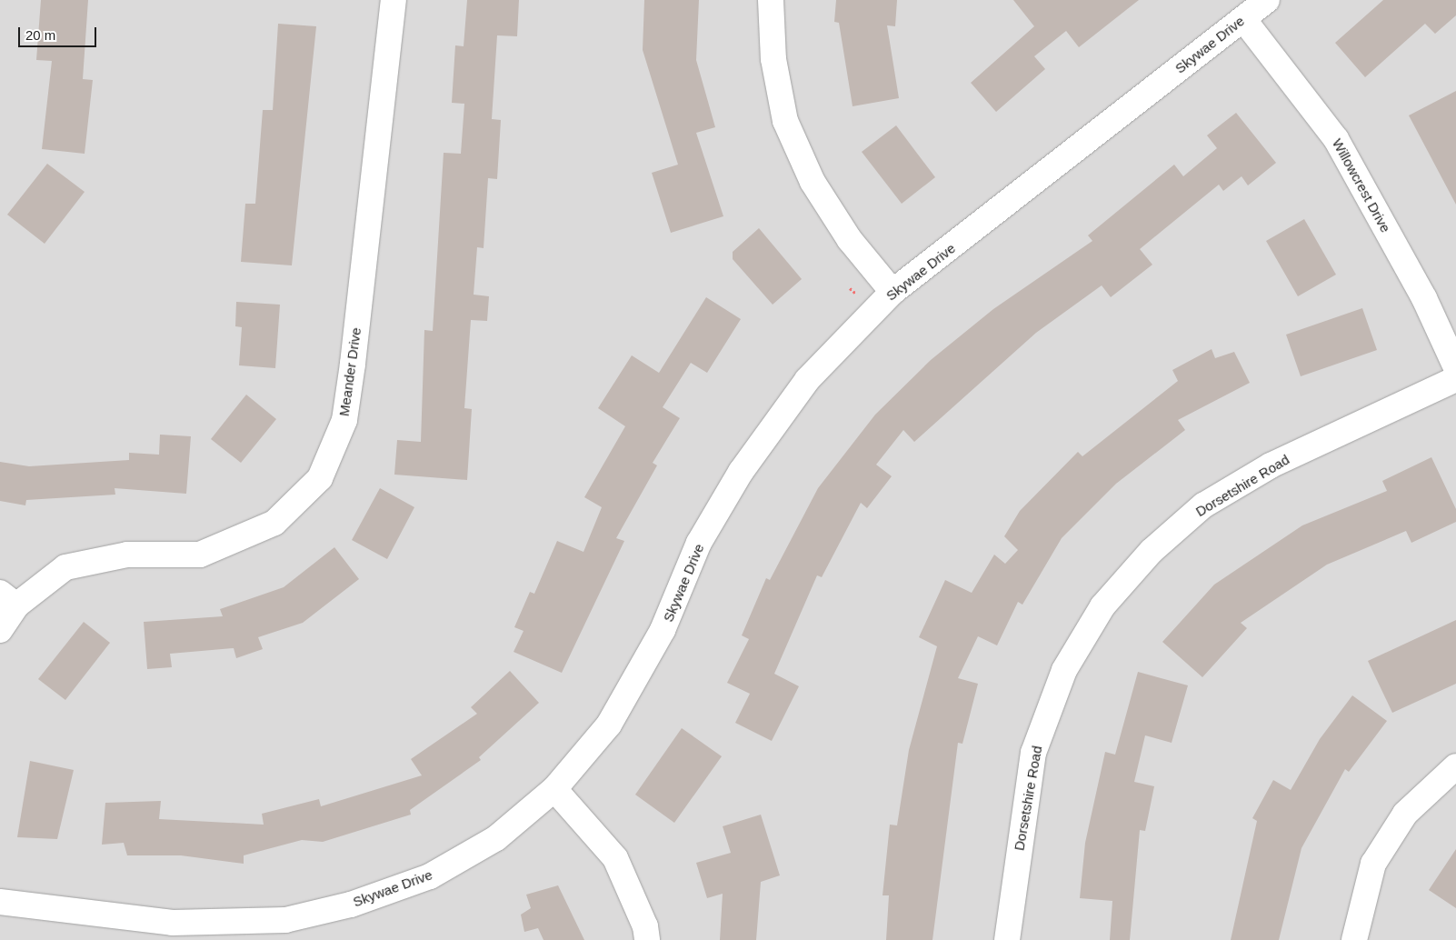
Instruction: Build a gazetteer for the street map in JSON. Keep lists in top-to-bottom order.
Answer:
{
  "streets": {
    "street": [
      "Skywae Drive",
      "Willowcrest Drive",
      "Meander Drive",
      "Dorsetshire Road"
    ]
  },
  "crossings": [
    ["Skywae Drive", "Willowcrest Drive"]
  ],
  "scale_bar": "20 m"
}
